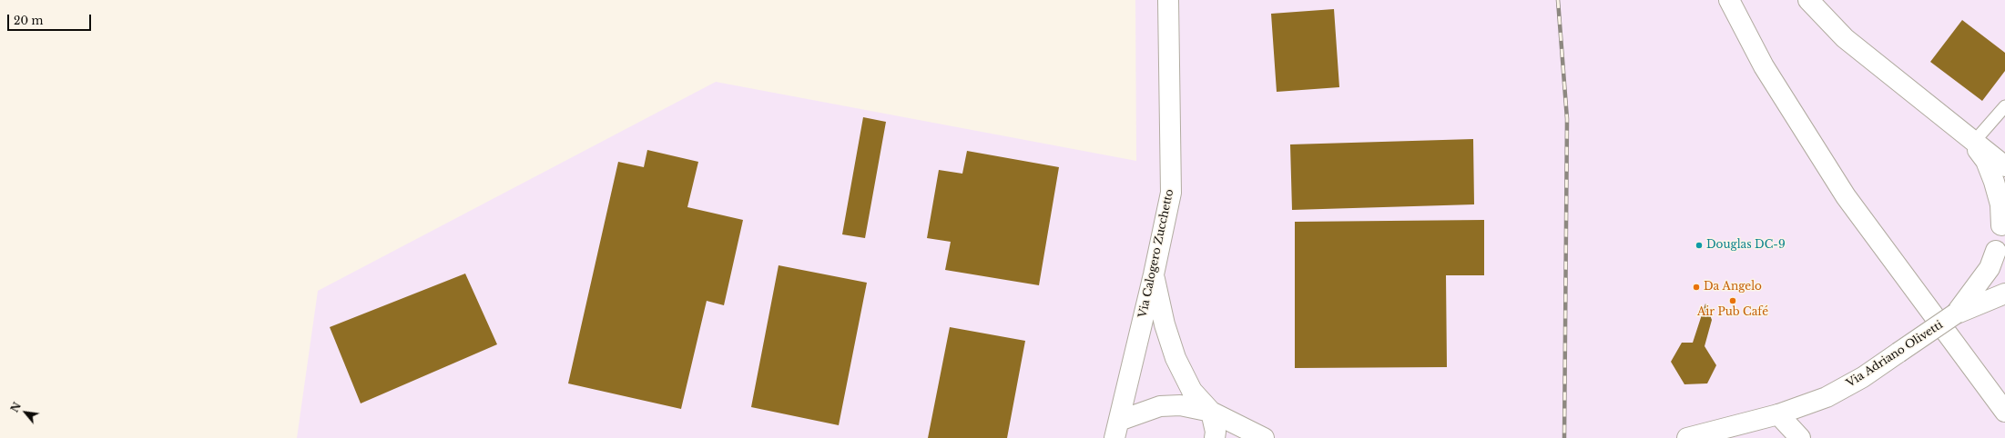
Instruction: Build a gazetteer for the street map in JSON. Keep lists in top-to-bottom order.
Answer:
{
  "streets": {
    "main road": ["Via Calogero Zucchetto", "Via Adriano Olivetti"]
  },
  "places": ["Douglas DC-9", "Da Angelo", "Air Pub Café"],
  "scale_bar": "20 m",
  "north": "top left"
}
